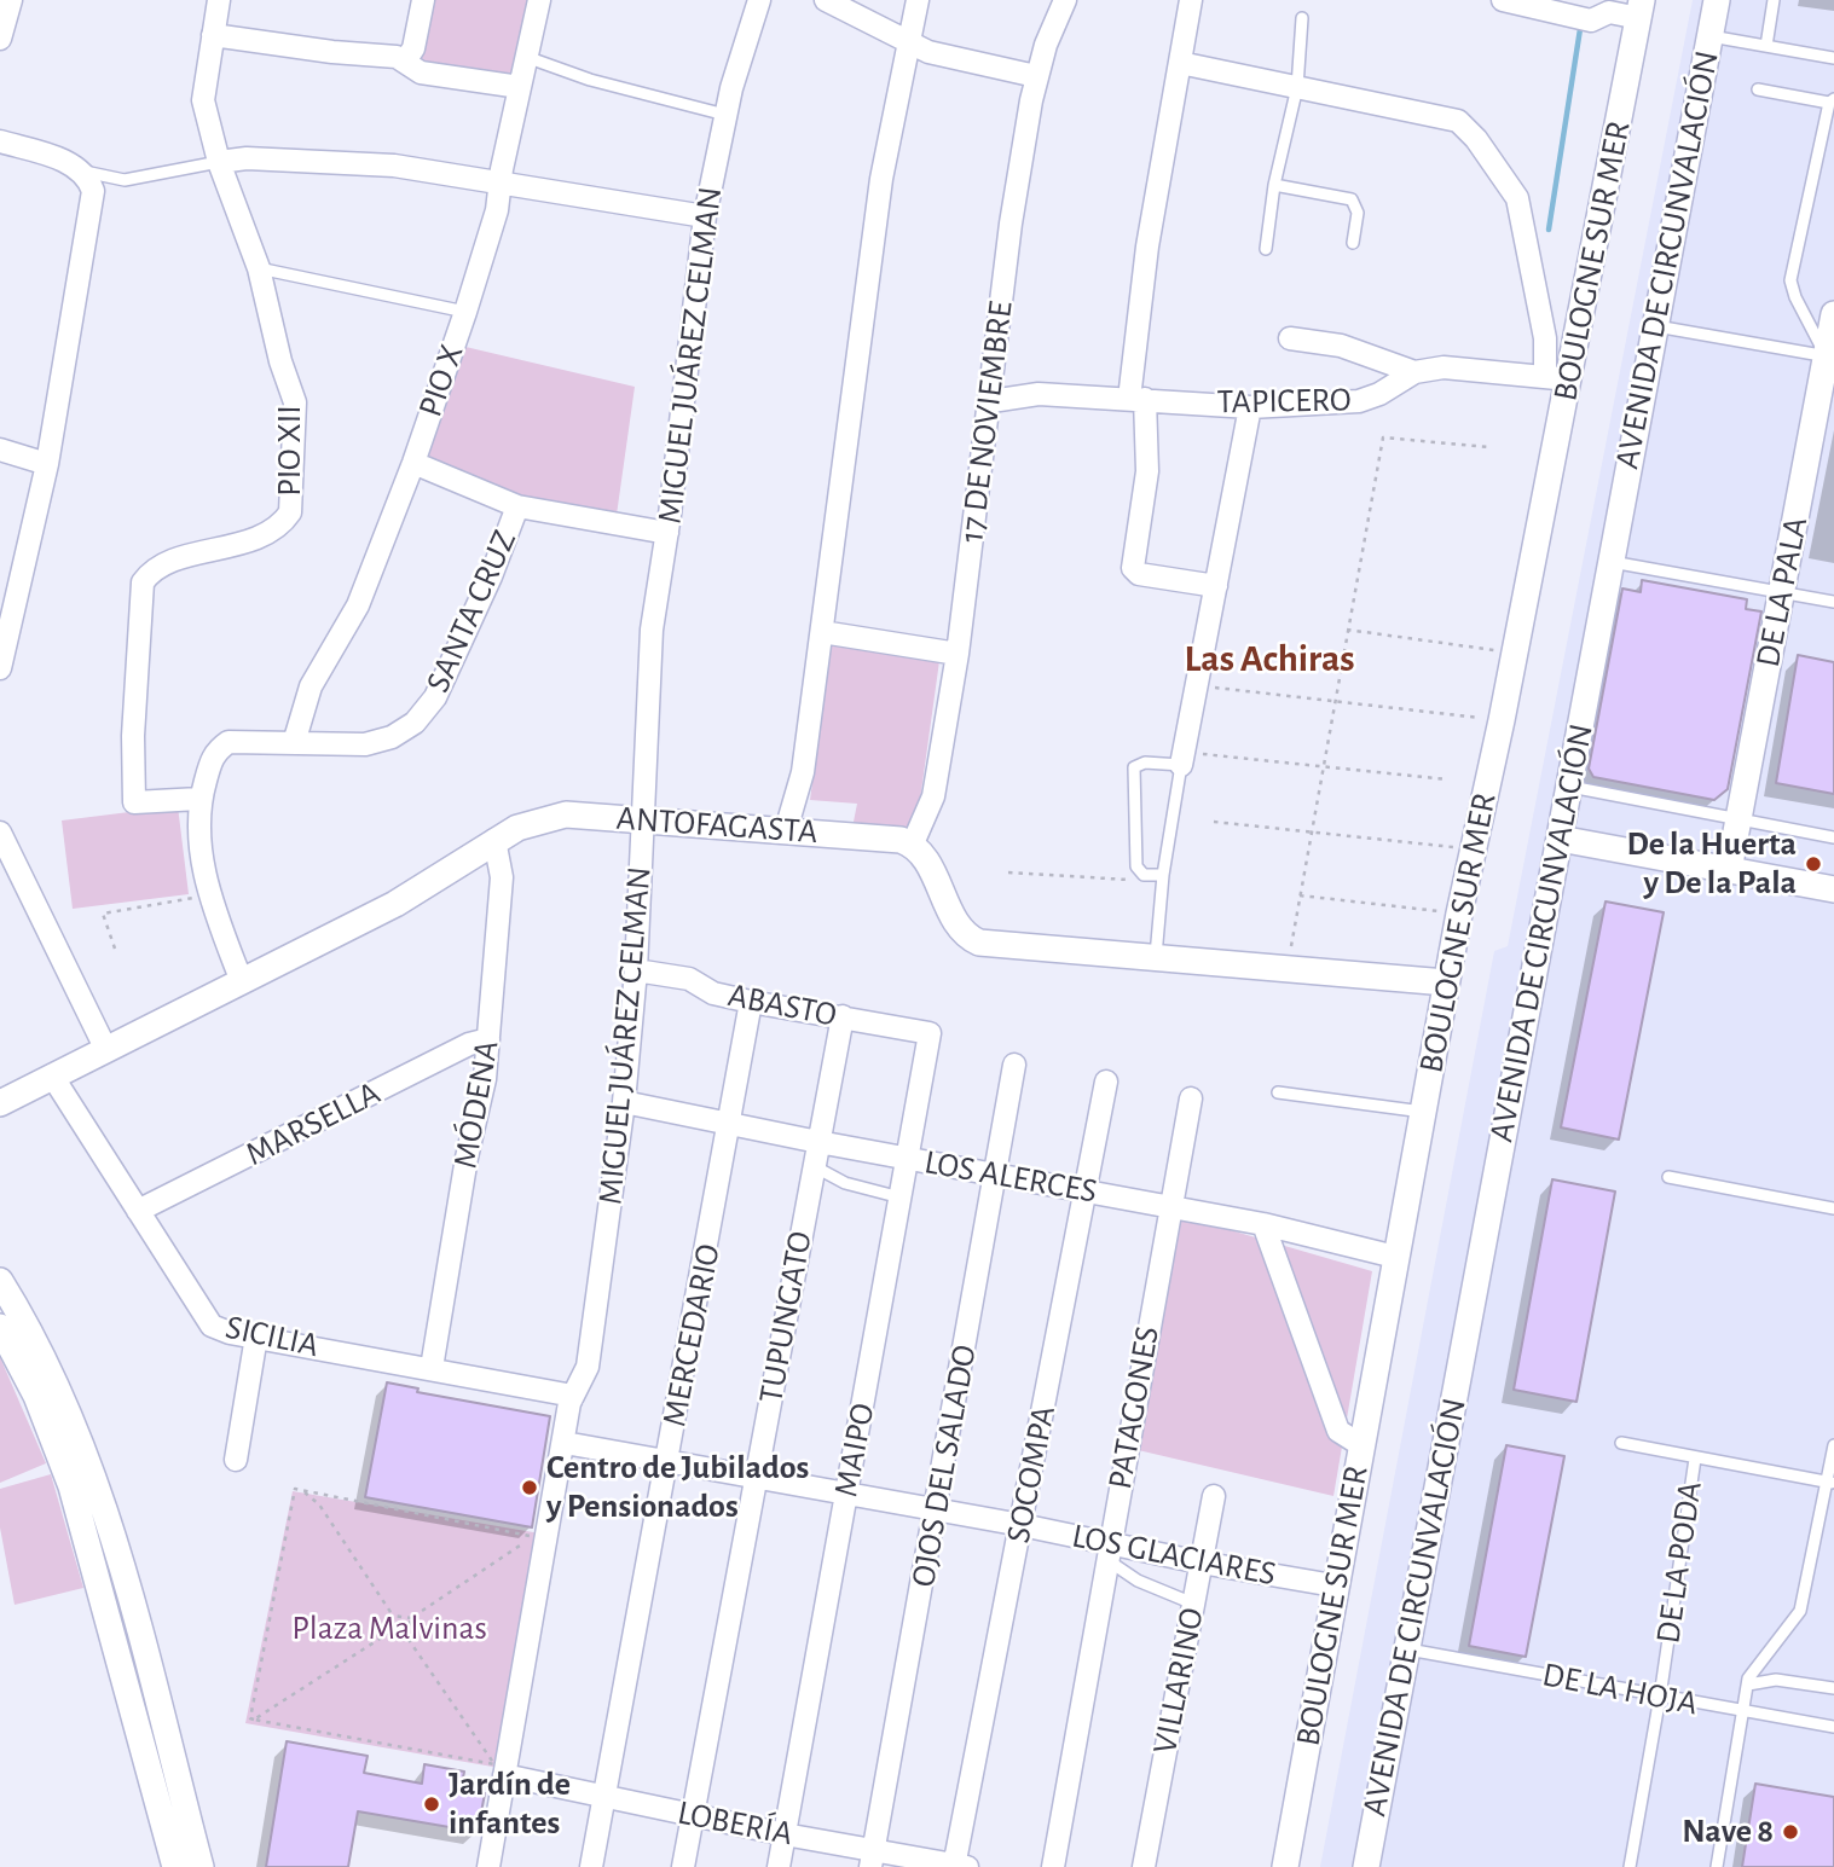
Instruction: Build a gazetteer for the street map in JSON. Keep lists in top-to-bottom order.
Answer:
{
  "streets": {
    "street": [
      "AVENIDA DE CIRCUNVALACIÓN",
      "BOULOGNE SUR MER",
      "MIGUEL JUÁREZ CELMAN",
      "PIO X",
      "TAPICERO",
      "17 DE NOVIEMBRE",
      "PIO XII",
      "DE LA PALA",
      "SANTA CRUZ",
      "ANTOFAGASTA",
      "ABASTO",
      "MÓDENA",
      "MARSELLA",
      "LOS ALERCES",
      "TUPUNGATO",
      "MERCEDARIO",
      "SICILIA",
      "PATAGONES",
      "MAIPO",
      "OJOS DEL SALADO",
      "SOCOMPA",
      "LOS GLACIARES",
      "VILLARINO",
      "LOBERÍA"
    ],
    "lane": ["DE LA PODA", "DE LA HOJA"]
  },
  "crossings": [
    ["AVENIDA DE CIRCUNVALACIÓN", "DE LA HOJA"],
    ["BOULOGNE SUR MER", "TAPICERO"],
    ["BOULOGNE SUR MER", "LOS ALERCES"],
    ["BOULOGNE SUR MER", "LOS GLACIARES"],
    ["MIGUEL JUÁREZ CELMAN", "ANTOFAGASTA"],
    ["MIGUEL JUÁREZ CELMAN", "ABASTO"],
    ["MIGUEL JUÁREZ CELMAN", "LOS ALERCES"],
    ["MIGUEL JUÁREZ CELMAN", "SICILIA"],
    ["MIGUEL JUÁREZ CELMAN", "LOS GLACIARES"],
    ["MIGUEL JUÁREZ CELMAN", "LOBERÍA"],
    ["PIO X", "SANTA CRUZ"],
    ["TAPICERO", "17 DE NOVIEMBRE"],
    ["17 DE NOVIEMBRE", "ANTOFAGASTA"],
    ["PIO XII", "SANTA CRUZ"],
    ["SANTA CRUZ", "ANTOFAGASTA"],
    ["ANTOFAGASTA", "MÓDENA"],
    ["ANTOFAGASTA", "SICILIA"],
    ["ABASTO", "TUPUNGATO"],
    ["ABASTO", "MERCEDARIO"],
    ["ABASTO", "MAIPO"],
    ["MÓDENA", "MARSELLA"],
    ["MÓDENA", "SICILIA"],
    ["MARSELLA", "SICILIA"],
    ["LOS ALERCES", "TUPUNGATO"],
    ["LOS ALERCES", "MERCEDARIO"],
    ["LOS ALERCES", "PATAGONES"],
    ["LOS ALERCES", "MAIPO"],
    ["LOS ALERCES", "OJOS DEL SALADO"],
    ["LOS ALERCES", "SOCOMPA"],
    ["TUPUNGATO", "LOS GLACIARES"],
    ["TUPUNGATO", "LOBERÍA"],
    ["MERCEDARIO", "LOS GLACIARES"],
    ["MERCEDARIO", "LOBERÍA"],
    ["PATAGONES", "LOS GLACIARES"],
    ["MAIPO", "LOS GLACIARES"],
    ["MAIPO", "LOBERÍA"],
    ["OJOS DEL SALADO", "LOS GLACIARES"],
    ["OJOS DEL SALADO", "LOBERÍA"],
    ["SOCOMPA", "LOS GLACIARES"],
    ["SOCOMPA", "LOBERÍA"],
    ["LOS GLACIARES", "VILLARINO"],
    ["DE LA PODA", "DE LA HOJA"]
  ],
  "districts": ["Las Achiras"],
  "parks": ["Plaza Malvinas"],
  "places": [
    "De la Huerta y De la Pala",
    "Centro de Jubilados y Pensionados",
    "Jardín de infantes",
    "Nave 8"
  ]
}
